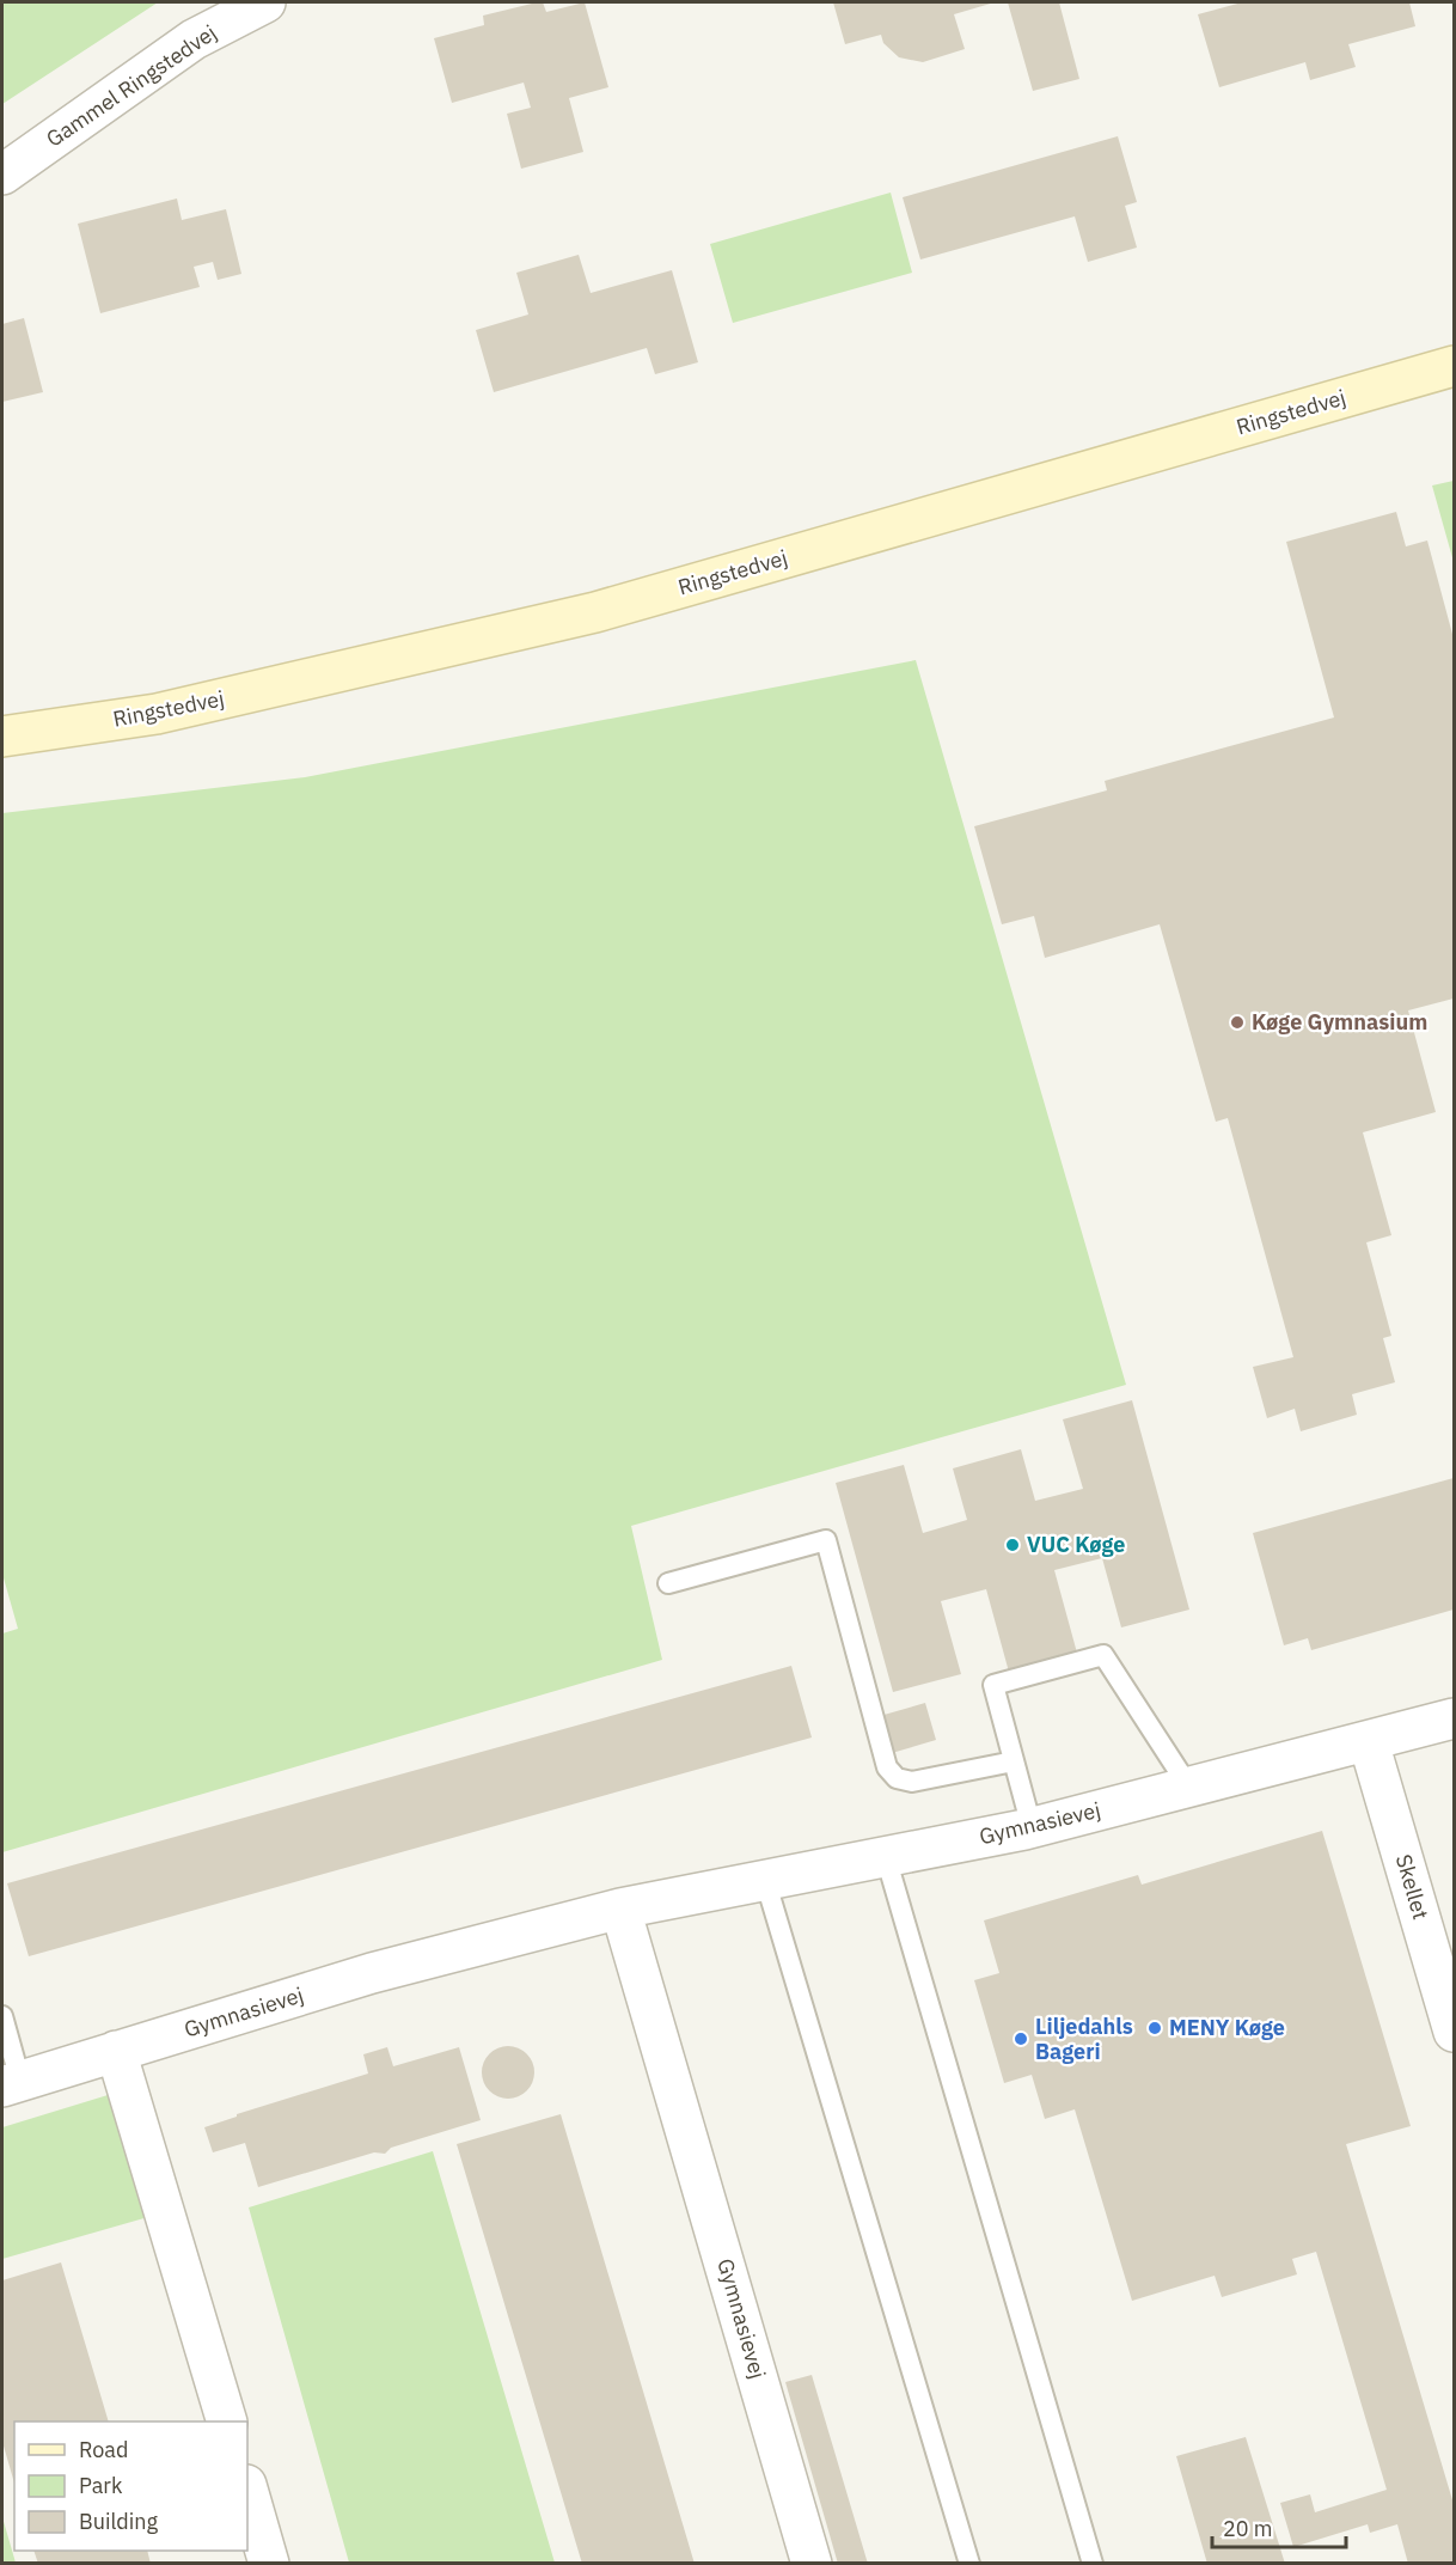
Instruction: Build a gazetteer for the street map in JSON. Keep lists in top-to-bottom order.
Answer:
{
  "streets": {
    "main road": ["Ringstedvej"],
    "street": ["Gammel Ringstedvej", "Gymnasievej", "Skellet"]
  },
  "crossings": [
    ["Gymnasievej", "Skellet"]
  ],
  "places": [
    "Køge Gymnasium",
    "VUC Køge",
    "MENY Køge",
    "Liljedahls Bageri"
  ],
  "legend": ["Road", "Park", "Building"],
  "scale_bar": "20 m"
}
